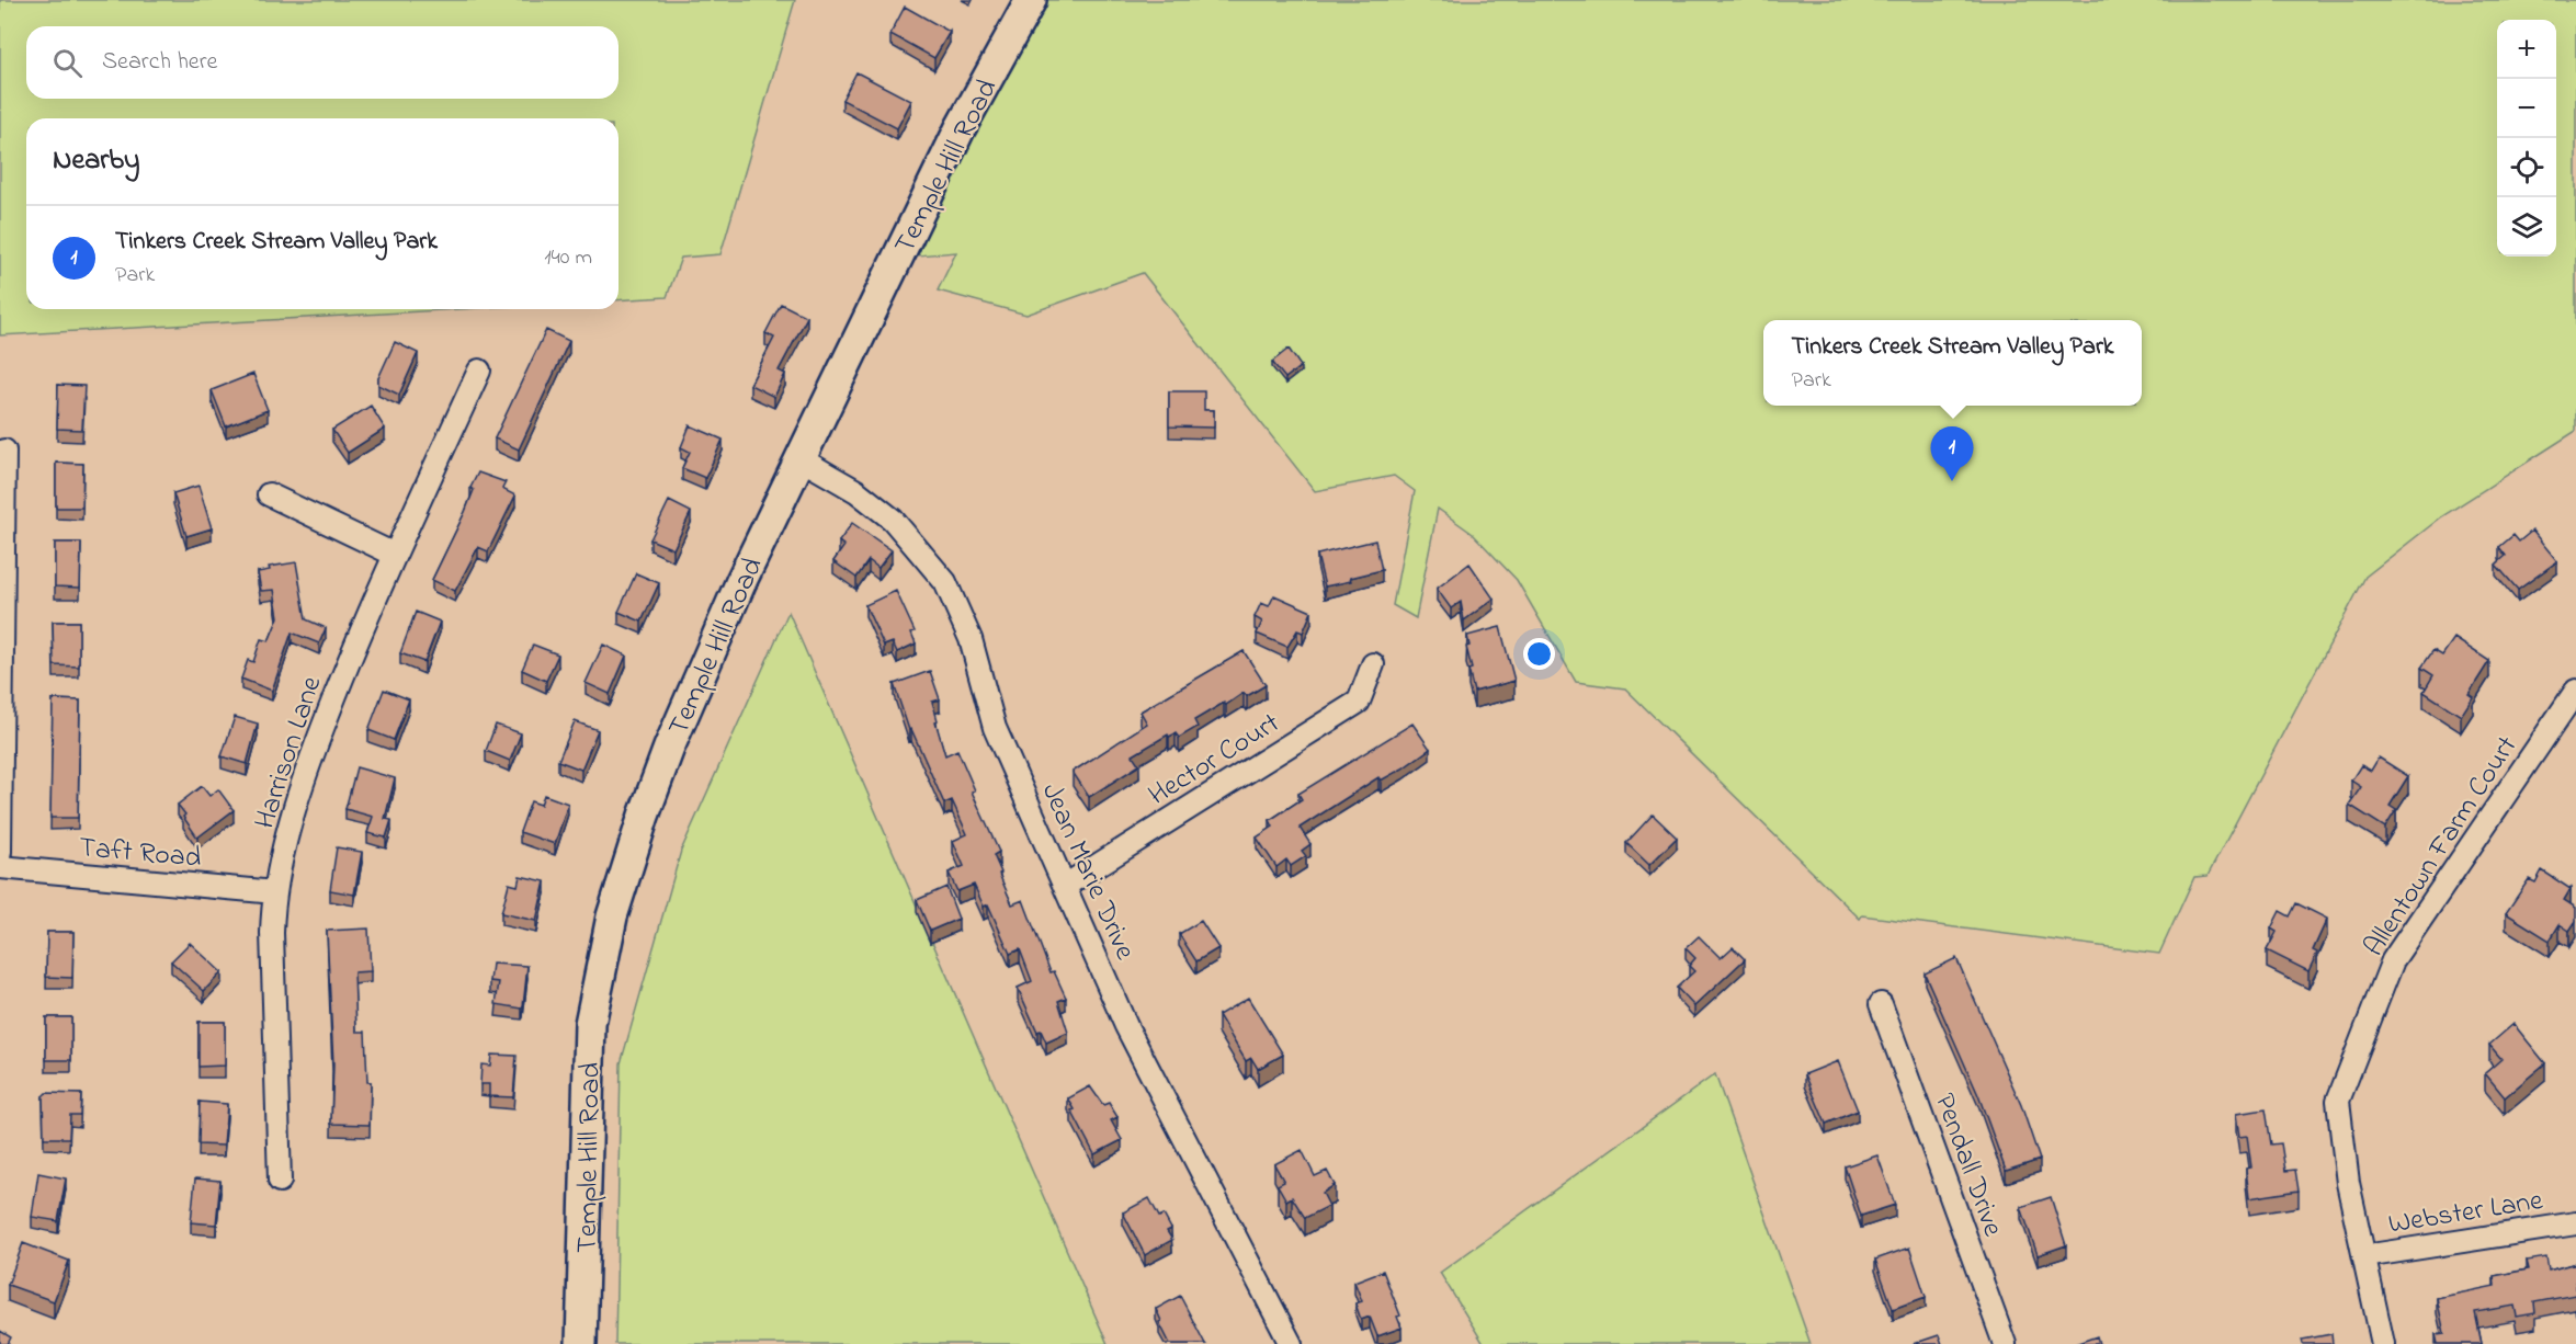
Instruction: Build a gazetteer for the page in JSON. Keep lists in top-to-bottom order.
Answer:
{
  "streets": {
    "main road": ["Temple Hill Road"],
    "street": [
      "Harrison Lane",
      "Hector Court",
      "Allentown Farm Court",
      "Taft Road",
      "Jean Marie Drive",
      "Pendall Drive",
      "Webster Lane"
    ]
  },
  "crossings": [
    ["Temple Hill Road", "Jean Marie Drive"],
    ["Harrison Lane", "Taft Road"],
    ["Hector Court", "Jean Marie Drive"],
    ["Allentown Farm Court", "Webster Lane"]
  ],
  "page": {
    "map_buttons": ["+", "−"],
    "search": "Search here",
    "heading": "Nearby",
    "list": [
      {
        "mark": "1",
        "name": "Tinkers Creek Stream Valley Park",
        "note": "Park",
        "value": "140 m"
      }
    ],
    "popup": ["Tinkers Creek Stream Valley Park", "Park"],
    "pins": "1"
  }
}
